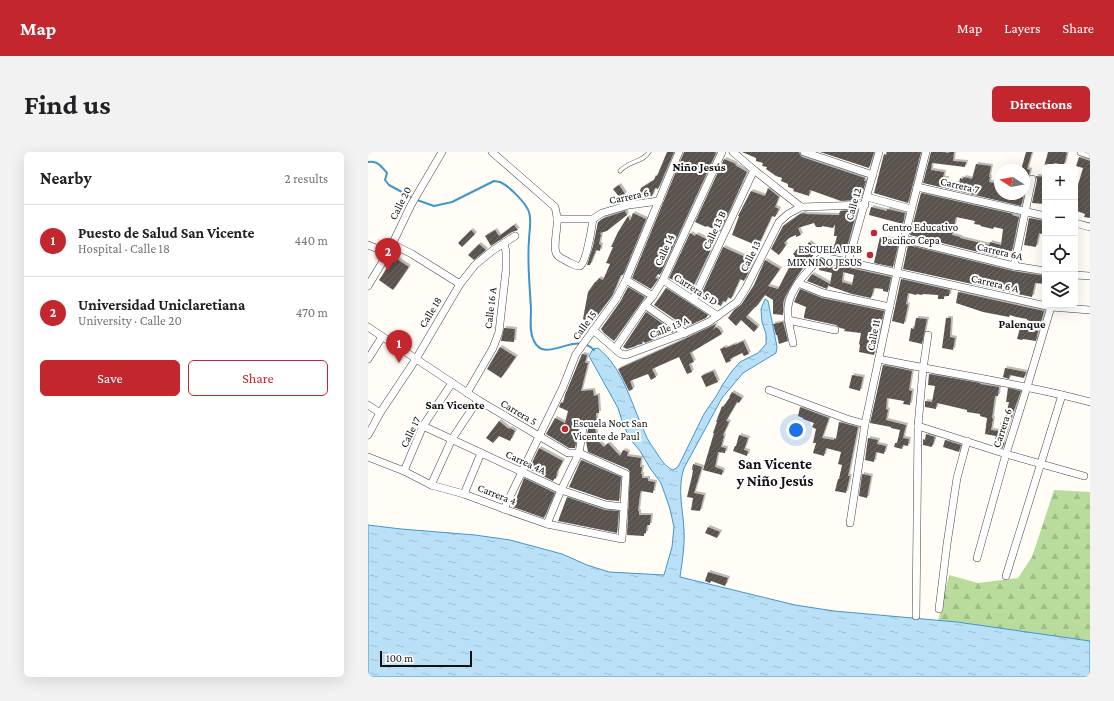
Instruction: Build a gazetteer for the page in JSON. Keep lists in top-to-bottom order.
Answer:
{
  "streets": {
    "street": [
      "Carrera 7",
      "Carrera 6",
      "Calle 20",
      "Calle 12",
      "Calle 13 B",
      "Calle 14",
      "Carrera 6A",
      "Calle 13",
      "Carrera 6 A",
      "Carrera 5 D",
      "Calle 16 A",
      "Calle 18",
      "Calle 15",
      "Calle 13 A",
      "Calle 11",
      "Carrera 5",
      "Calle 17",
      "Carrea 4A",
      "Carrera 4"
    ]
  },
  "crossings": [
    ["Carrera 7", "Calle 11"],
    ["Carrera 6", "Calle 15"],
    ["Calle 13 B", "Carrera 5 D"],
    ["Calle 14", "Carrera 5 D"],
    ["Calle 14", "Calle 13 A"],
    ["Carrera 6A", "Calle 11"],
    ["Calle 13", "Carrera 5 D"],
    ["Calle 13", "Calle 13 A"],
    ["Carrera 6 A", "Calle 11"],
    ["Carrera 5 D", "Calle 13 A"],
    ["Calle 16 A", "Calle 18"],
    ["Calle 16 A", "Carrera 5"],
    ["Calle 18", "Carrera 5"],
    ["Calle 15", "Carrera 5"],
    ["Calle 15", "Carrea 4A"],
    ["Calle 15", "Carrera 4"],
    ["Carrera 5", "Calle 17"],
    ["Carrera 5", "Carrea 4A"],
    ["Carrera 5", "Carrera 4"],
    ["Calle 17", "Carrea 4A"],
    ["Calle 17", "Carrera 4"],
    ["Carrea 4A", "Carrera 4"]
  ],
  "districts": [
    "Niño Jesús",
    "Palenque",
    "San Vicente",
    "San Vicente y Niño Jesús"
  ],
  "places": ["Centro Educativo Pacifico Cepa", "ESCUELA URB MIX NIÑO JESUS", "Escuela Noct San Vicente de Paul"],
  "scale_bar": "100 m",
  "north": "left",
  "page": {
    "header": "Map",
    "nav": ["Map", "Layers", "Share"],
    "buttons": [
      "Directions",
      ["Save", "Share"]
    ],
    "title": "Find us",
    "heading": ["Nearby", "2 results"],
    "map_buttons": ["+", "−"],
    "list": [
      {
        "mark": "1",
        "name": "Puesto de Salud San Vicente",
        "note": "Hospital · Calle 18",
        "value": "440 m"
      },
      {
        "mark": "2",
        "name": "Universidad Uniclaretiana",
        "note": "University · Calle 20",
        "value": "470 m"
      }
    ],
    "pins": ["2", "1"],
    "scale": "100 m"
  }
}
